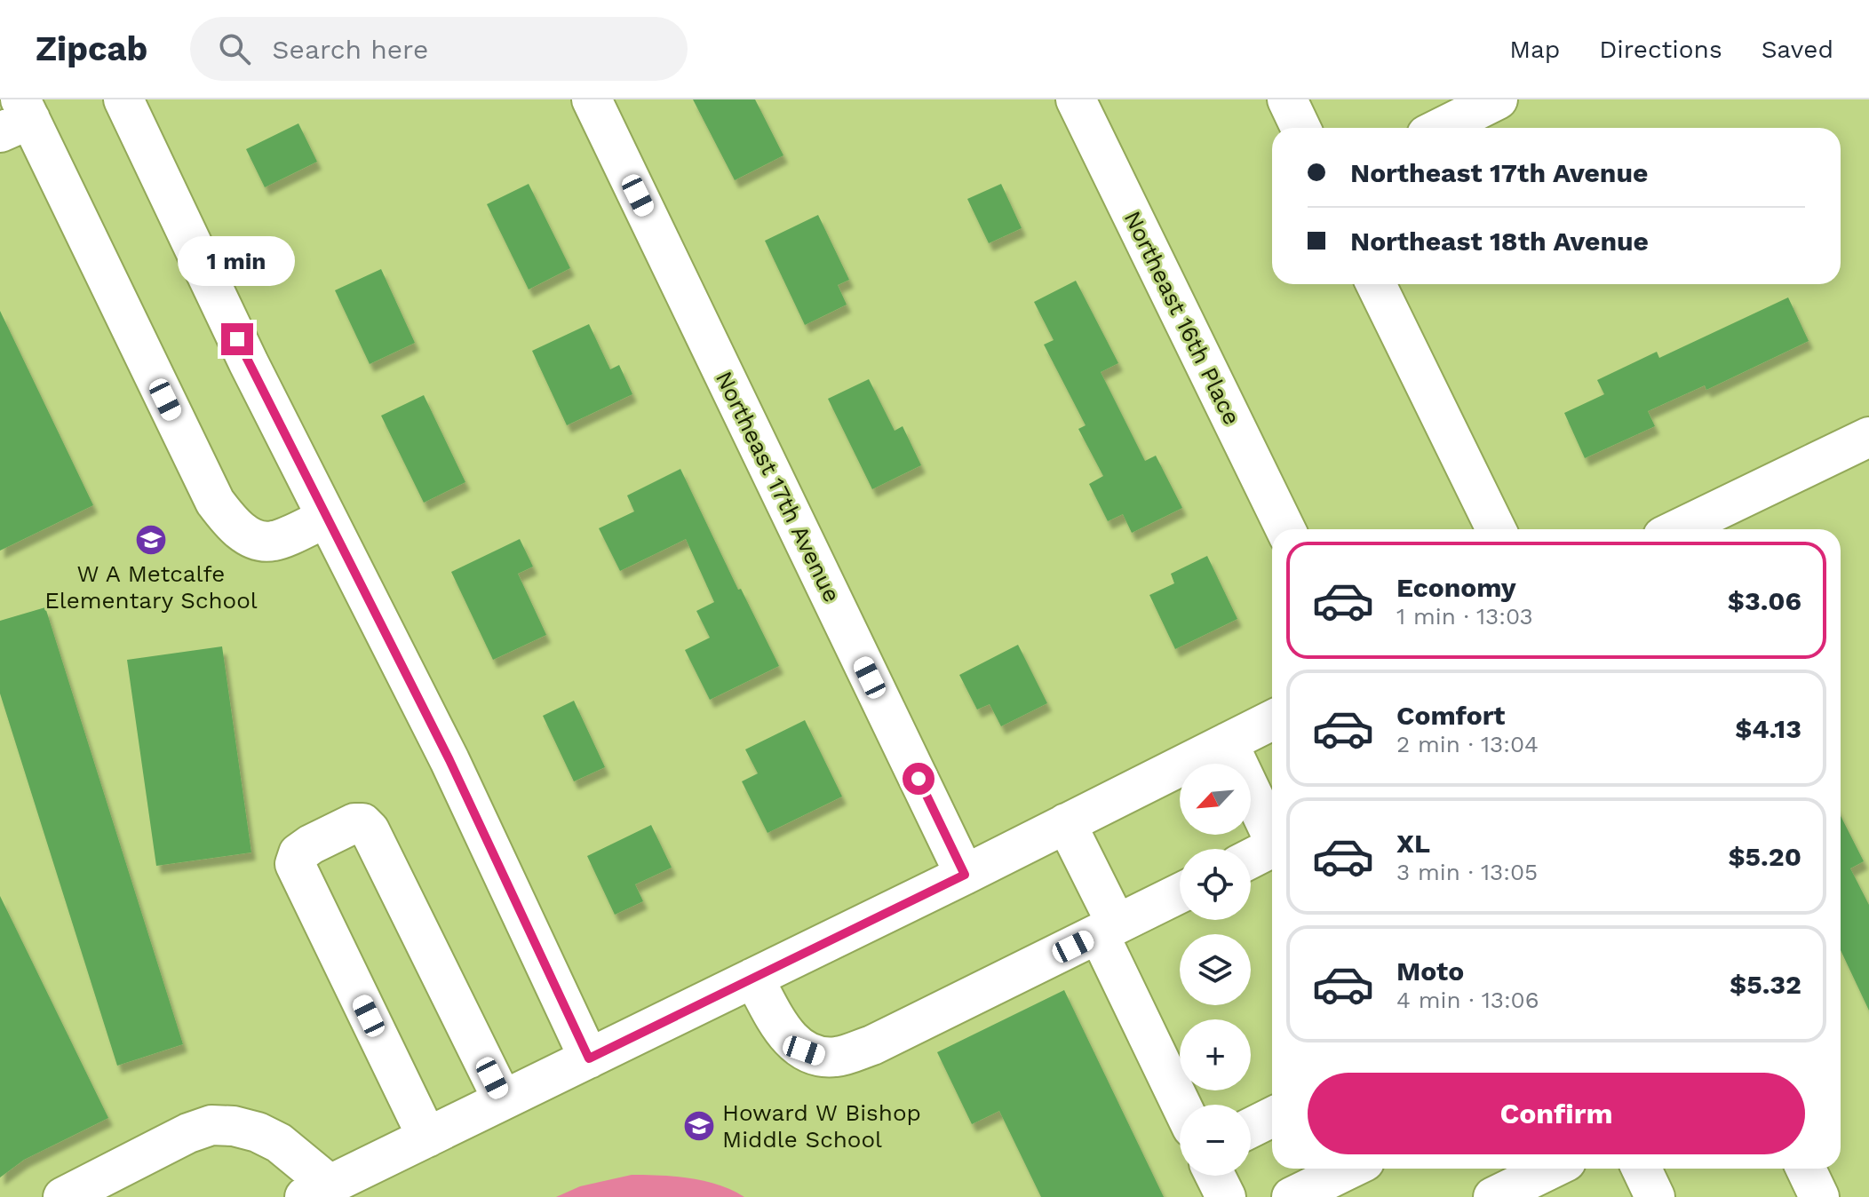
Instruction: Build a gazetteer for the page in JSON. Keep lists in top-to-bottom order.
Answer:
{
  "streets": {
    "street": ["Northeast 16th Place", "Northeast 17th Avenue"]
  },
  "places": {
    "school or university": ["W A Metcalfe Elementary School", "Howard W Bishop Middle School"]
  },
  "north": "bottom left",
  "page": {
    "header": "Zipcab",
    "search": "Search here",
    "nav": ["Map", "Directions", "Saved"],
    "banner": ["Northeast 17th Avenue", "Northeast 18th Avenue"],
    "bubble": "1 min",
    "list": [
      {
        "name": "Economy",
        "note": "1 min · 13:03",
        "value": "$3.06"
      },
      {
        "name": "Comfort",
        "note": "2 min · 13:04",
        "value": "$4.13"
      },
      {
        "name": "XL",
        "note": "3 min · 13:05",
        "value": "$5.20"
      },
      {
        "name": "Moto",
        "note": "4 min · 13:06",
        "value": "$5.32"
      }
    ],
    "map_buttons": ["+", "−"],
    "buttons": "Confirm"
  }
}
